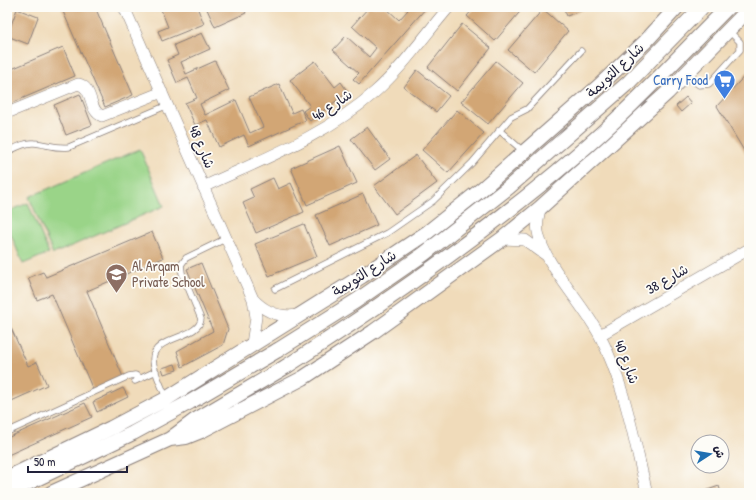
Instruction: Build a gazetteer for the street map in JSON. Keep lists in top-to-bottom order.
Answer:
{
  "streets": {
    "street": [
      "شارع الثويمة",
      "شارع 46",
      "شارع 48",
      "شارع 38",
      "شارع 40"
    ]
  },
  "crossings": [
    ["شارع الثويمة", "شارع 48"],
    ["شارع 46", "شارع 48"],
    ["شارع 38", "شارع 40"]
  ],
  "places": {
    "supermarket": ["Carry Food"],
    "school or university": ["Al Arqam Private School"]
  },
  "scale_bar": "50 m",
  "north": "right"
}
